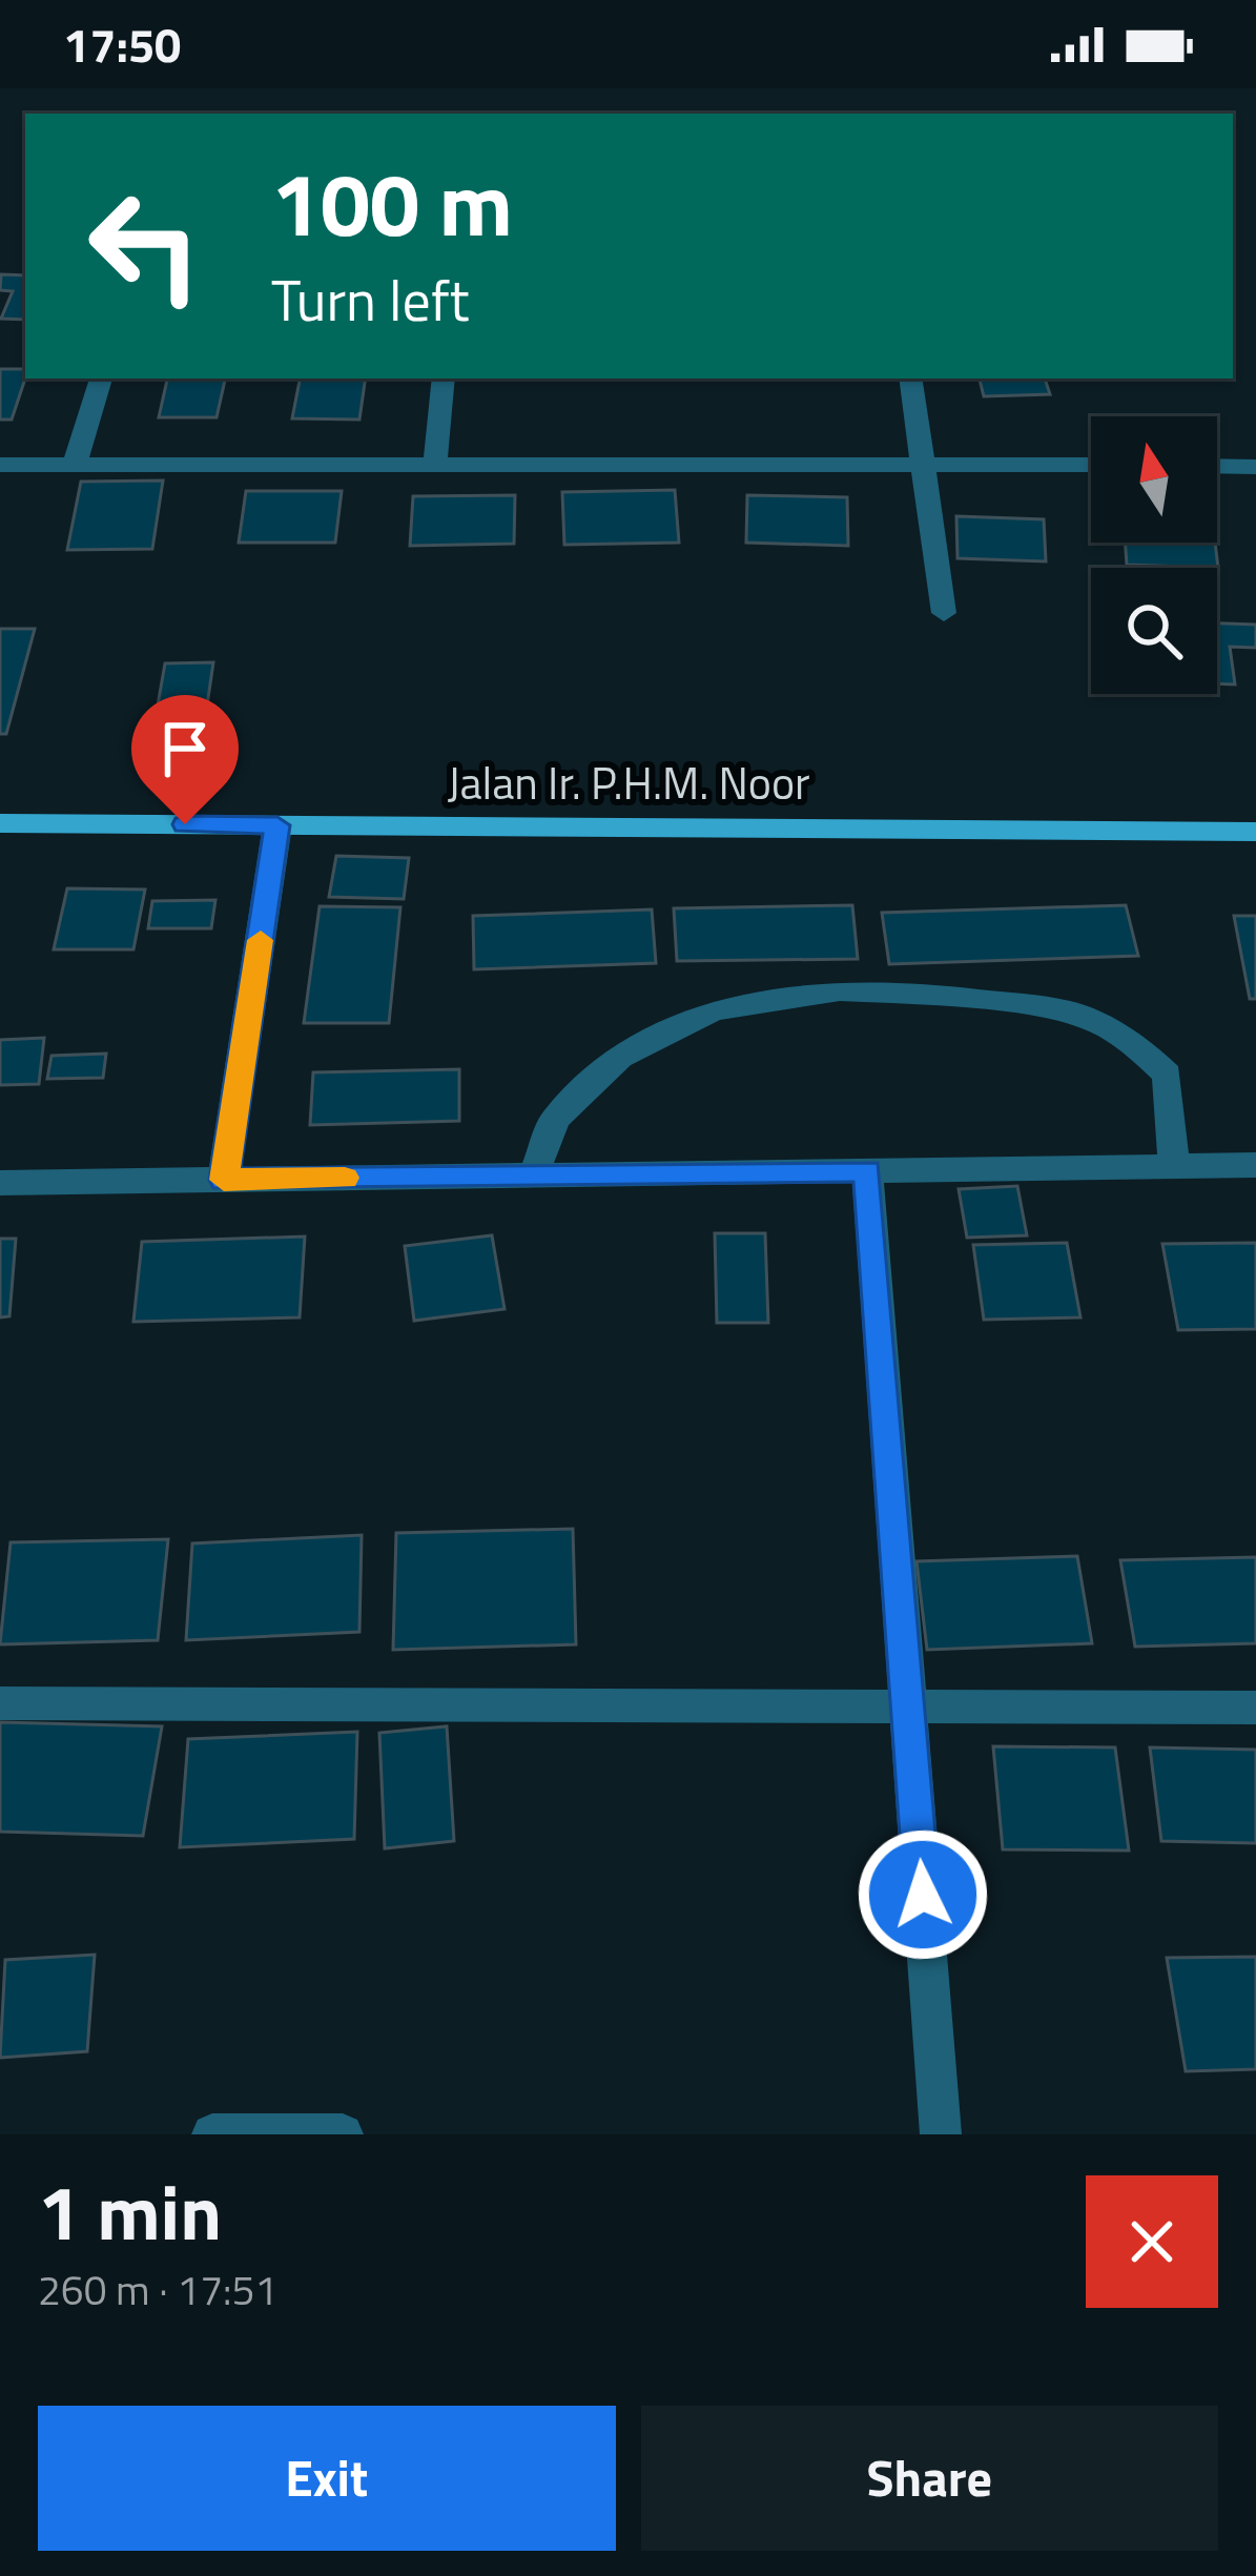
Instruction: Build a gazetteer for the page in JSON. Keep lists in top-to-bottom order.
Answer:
{
  "streets": {
    "main road": ["Jalan Ir. P.H.M. Noor"]
  },
  "north": "top",
  "page": {
    "status": "17:50",
    "turn": ["100 m", "Turn left"],
    "heading": ["1 min", "260 m · 17:51"],
    "buttons": ["Exit", "Share"]
  }
}
